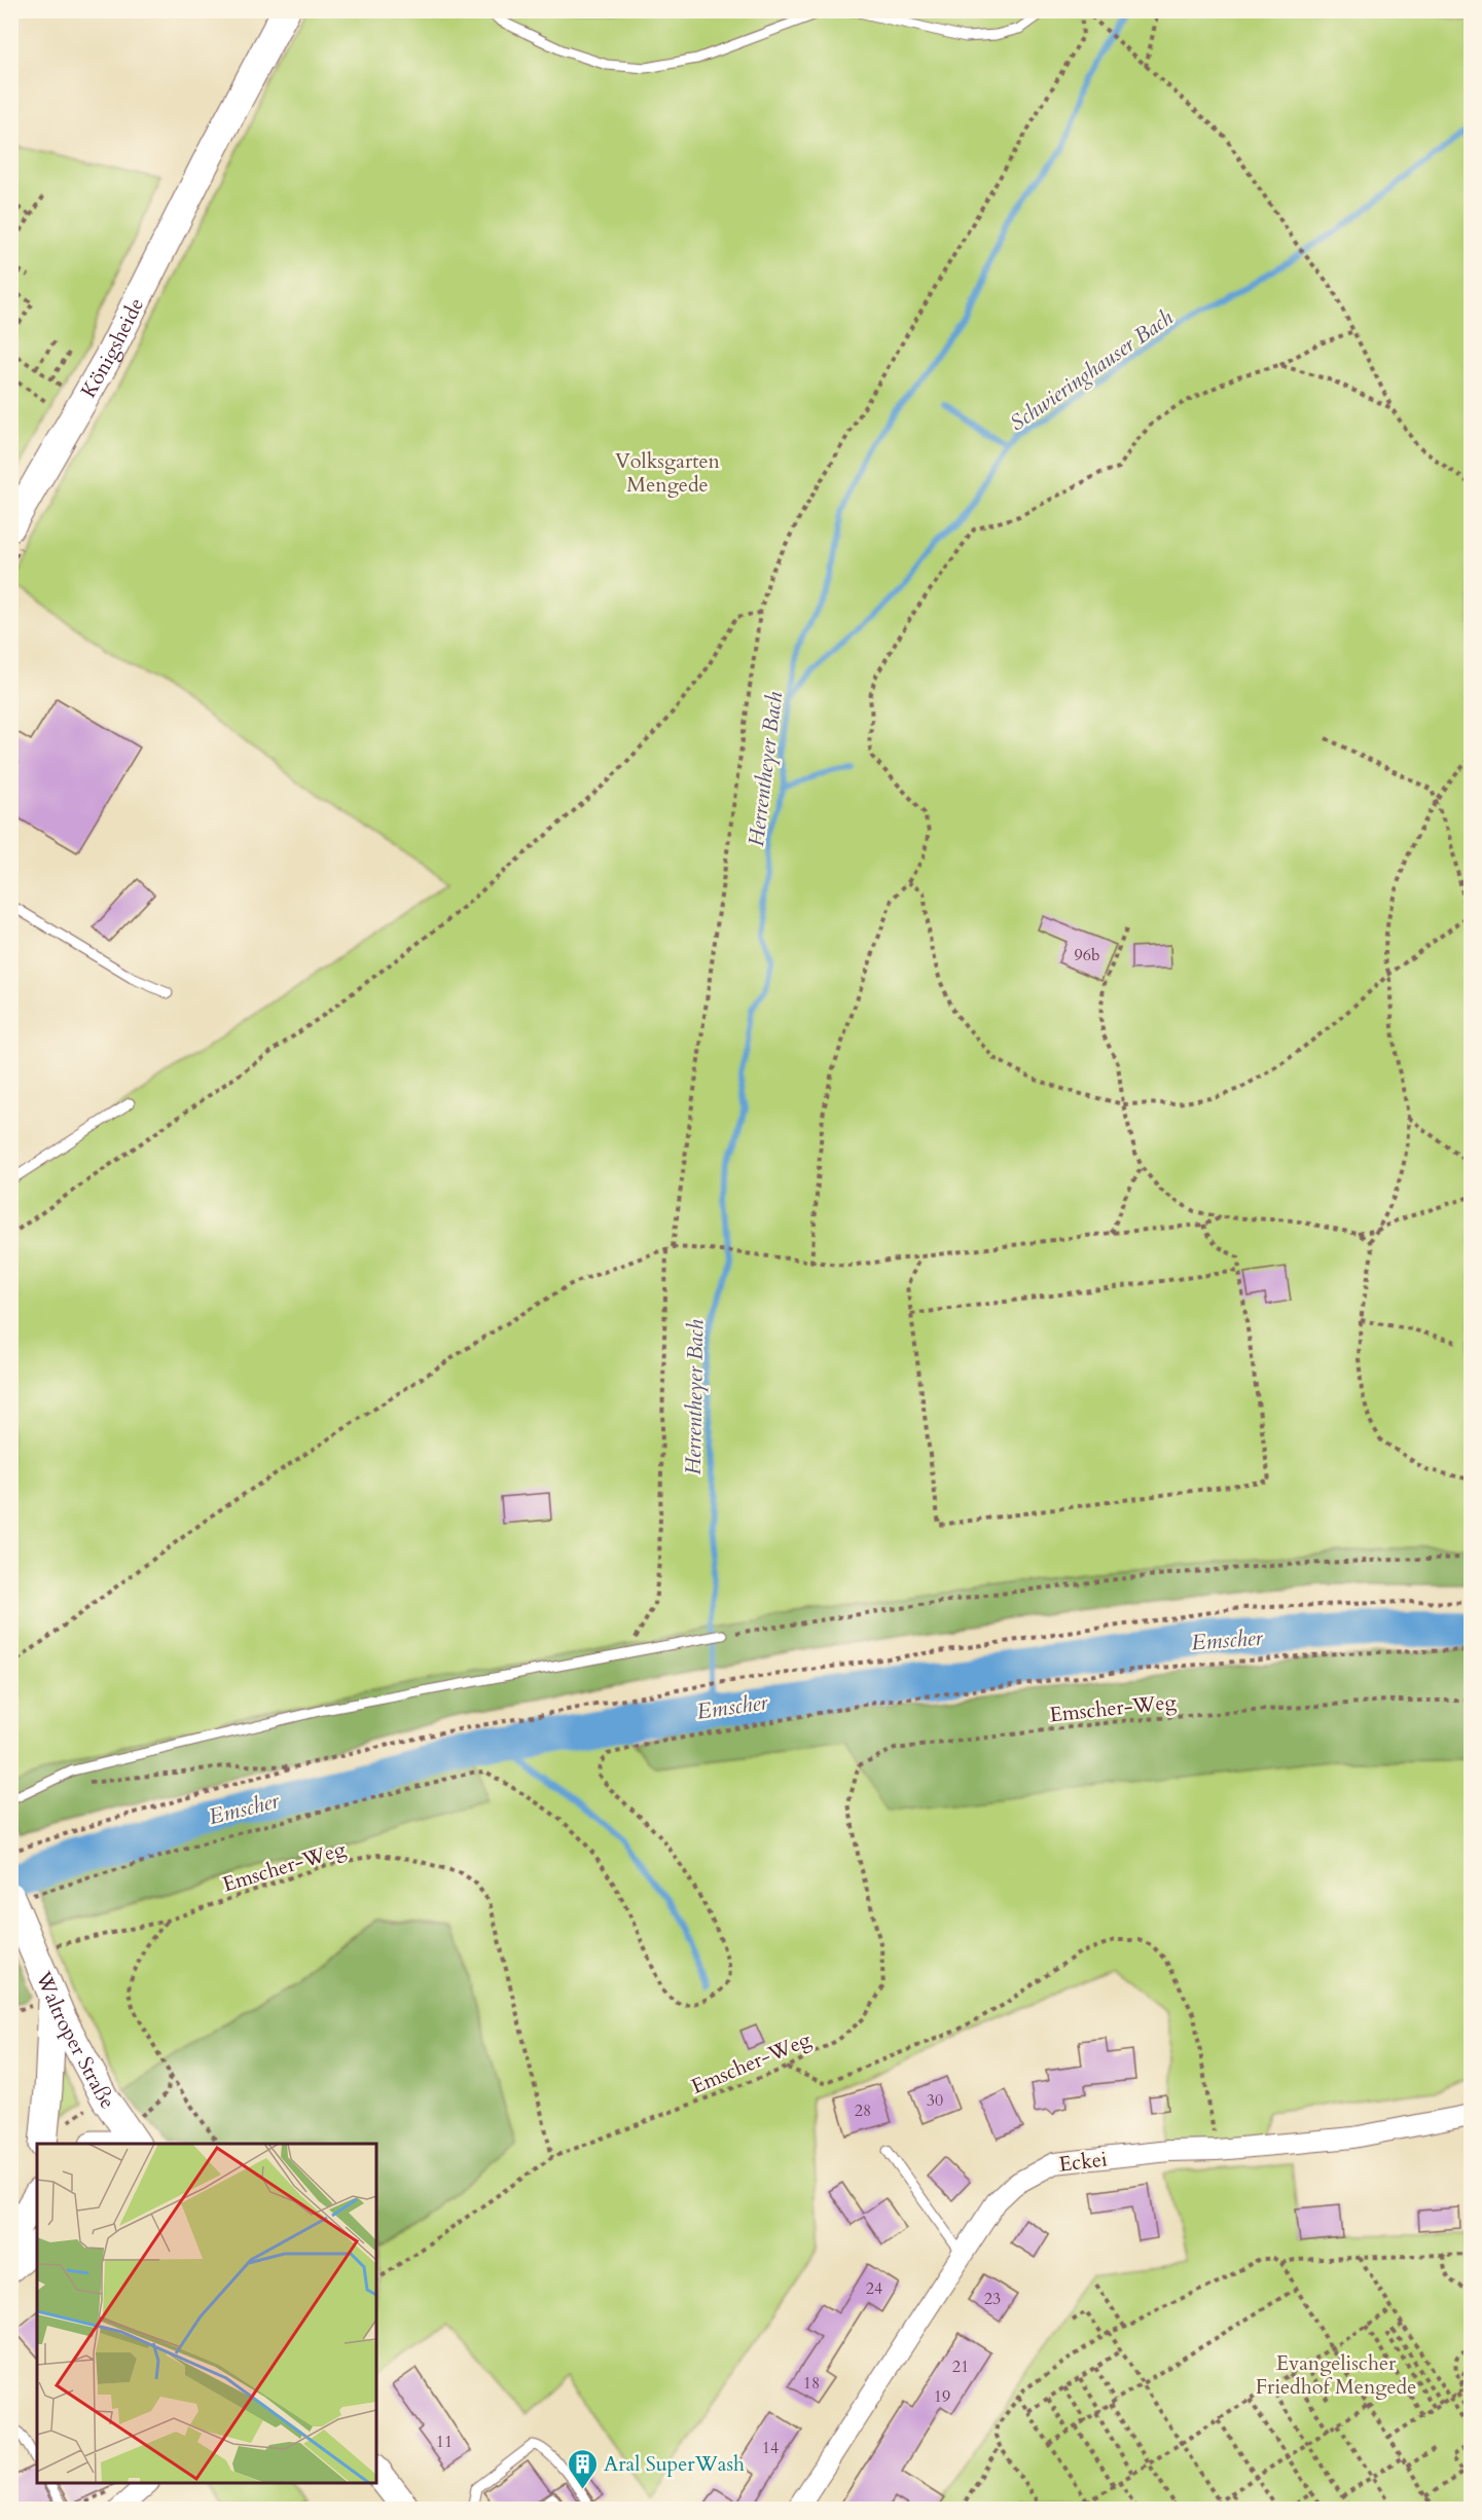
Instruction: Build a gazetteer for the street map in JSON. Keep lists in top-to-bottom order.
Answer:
{
  "streets": {
    "main road": ["Königsheide", "Waltroper Straße"],
    "street": ["Eckei"],
    "path": ["Emscher-Weg"]
  },
  "crossings": [
    ["Emscher-Weg", "Waltroper Straße"]
  ],
  "water": ["Schwieringhauser Bach", "Herrentheyer Bach", "Emscher"],
  "parks": ["Volksgarten Mengede", "Evangelischer Friedhof Mengede"],
  "places": {
    "building": ["Aral SuperWash"]
  },
  "house_numbers": [
    "96b",
    "30",
    "28",
    "24",
    "23",
    "21",
    "18",
    "19",
    "11",
    "14"
  ]
}
